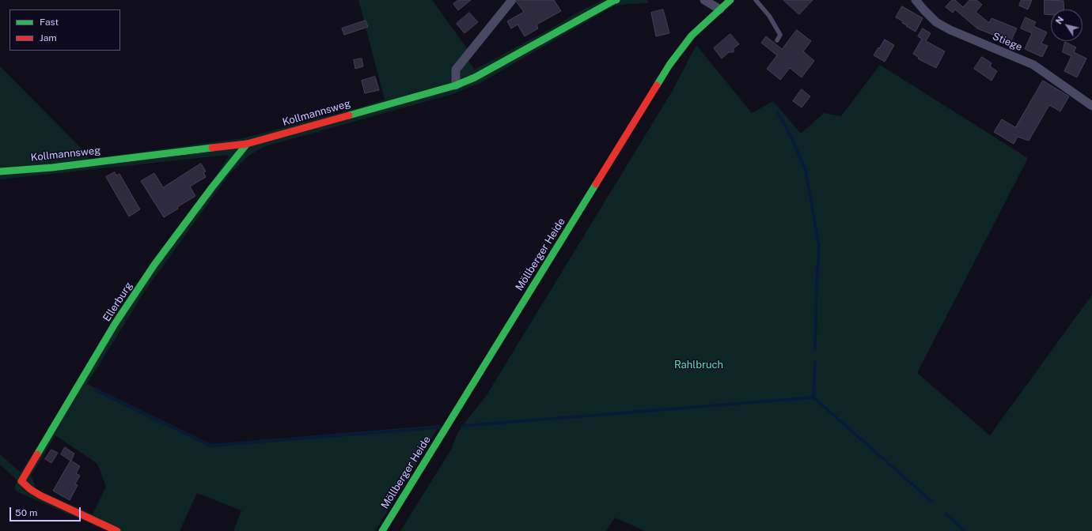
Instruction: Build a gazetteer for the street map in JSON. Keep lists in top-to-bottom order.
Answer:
{
  "streets": {
    "street": [
      "Stiege",
      "Kollmannsweg",
      "Möllberger Heide",
      "Ellerburg"
    ]
  },
  "crossings": [
    ["Kollmannsweg", "Ellerburg"]
  ],
  "parks": ["Rahlbruch"],
  "legend": ["Fast", "Jam"],
  "scale_bar": "50 m",
  "north": "top left"
}
